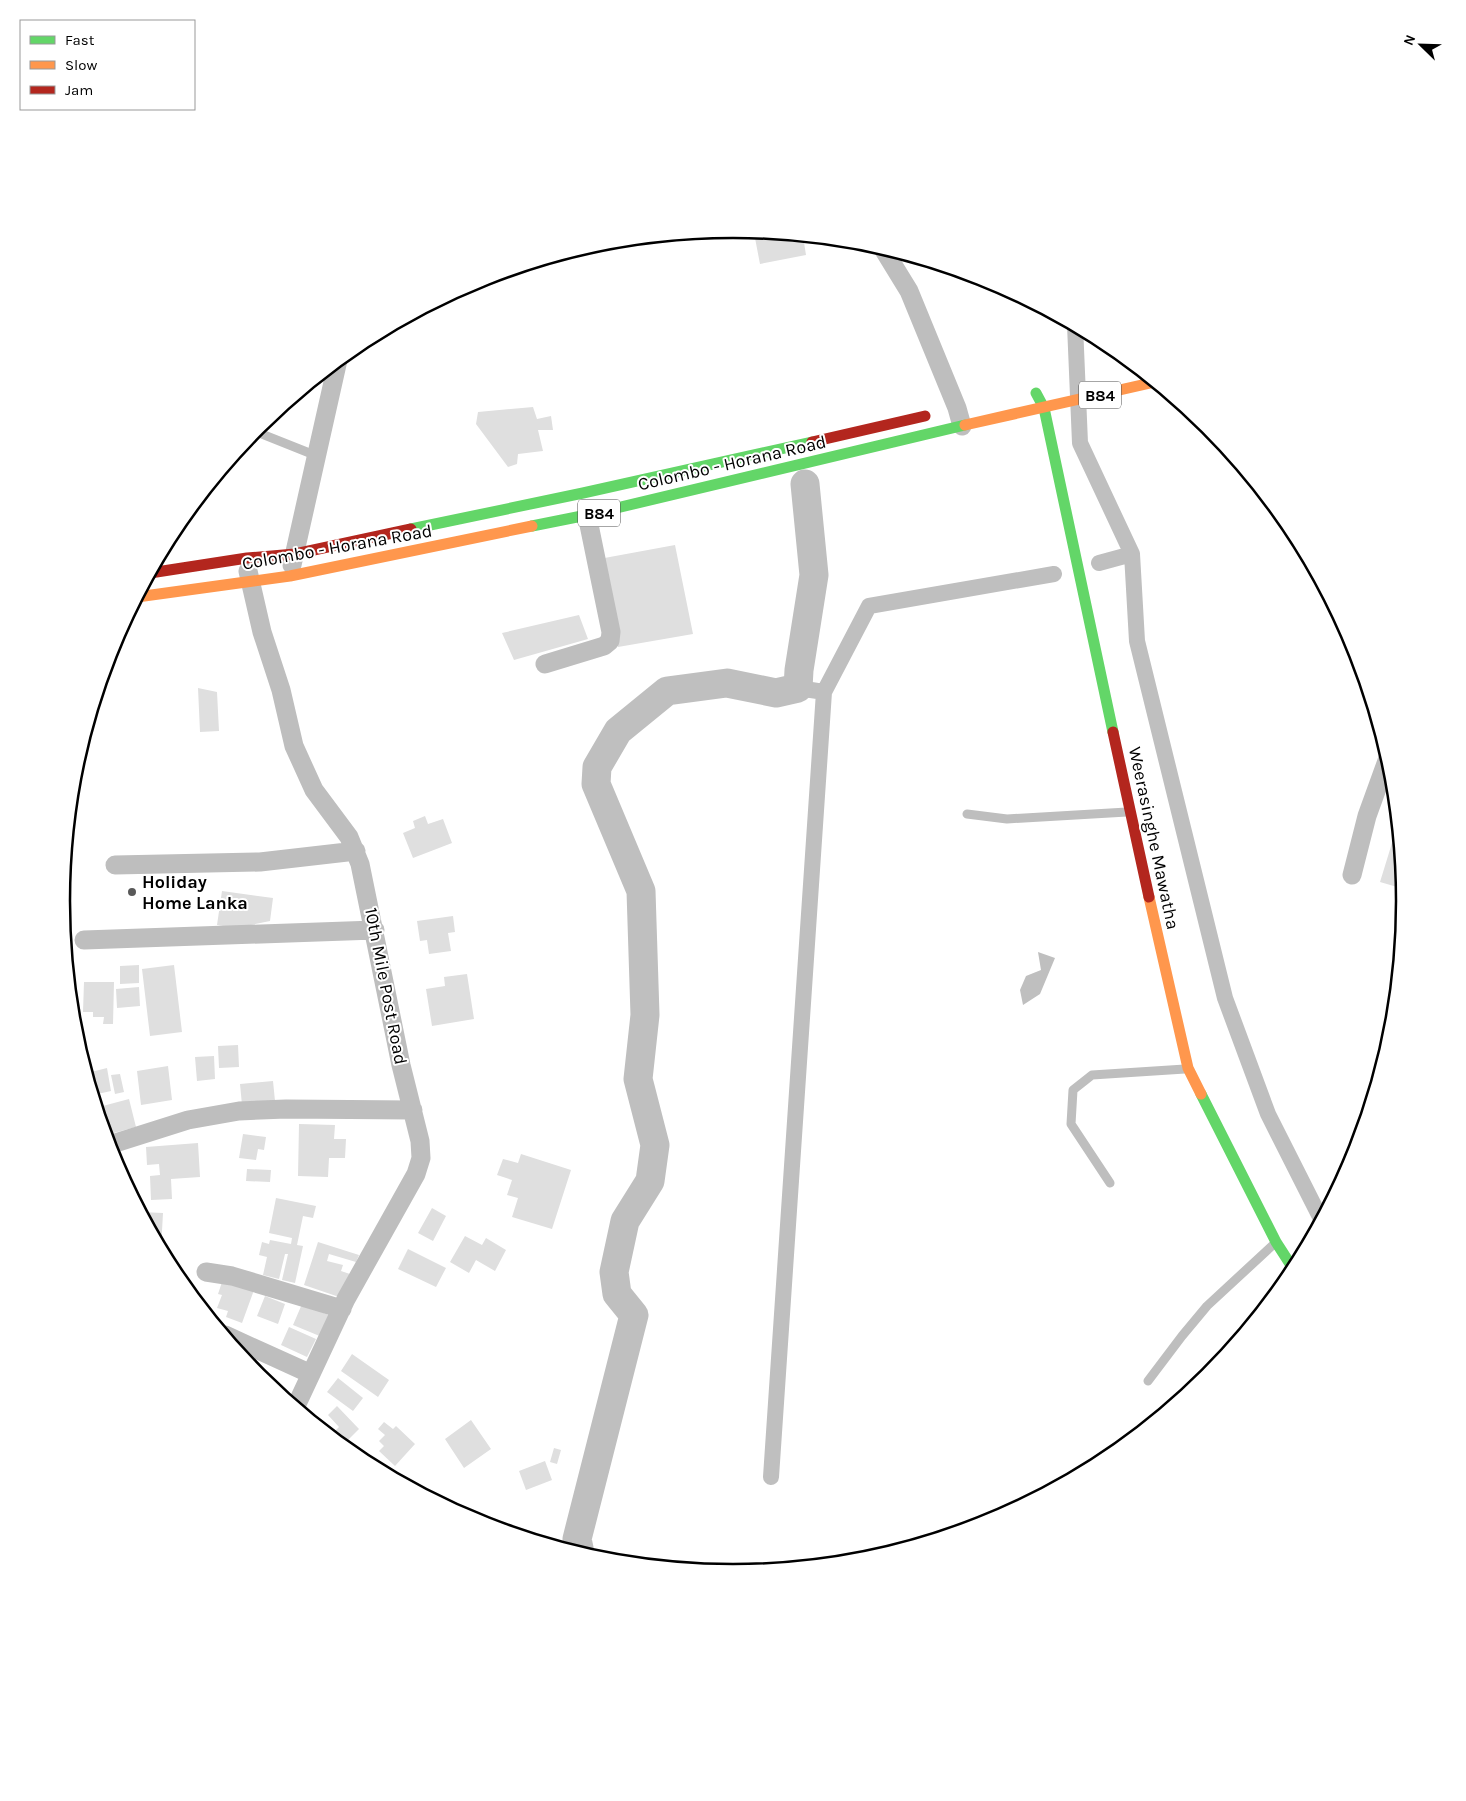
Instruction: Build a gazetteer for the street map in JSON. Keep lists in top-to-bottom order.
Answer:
{
  "streets": {
    "main road": ["B84", "Colombo - Horana Road", "Weerasinghe Mawatha"],
    "street": ["10th Mile Post Road"]
  },
  "crossings": [
    ["Colombo - Horana Road", "Weerasinghe Mawatha"],
    ["Colombo - Horana Road", "10th Mile Post Road"]
  ],
  "places": ["Holiday Home Lanka"],
  "legend": ["Fast", "Slow", "Jam"],
  "north": "top left"
}
